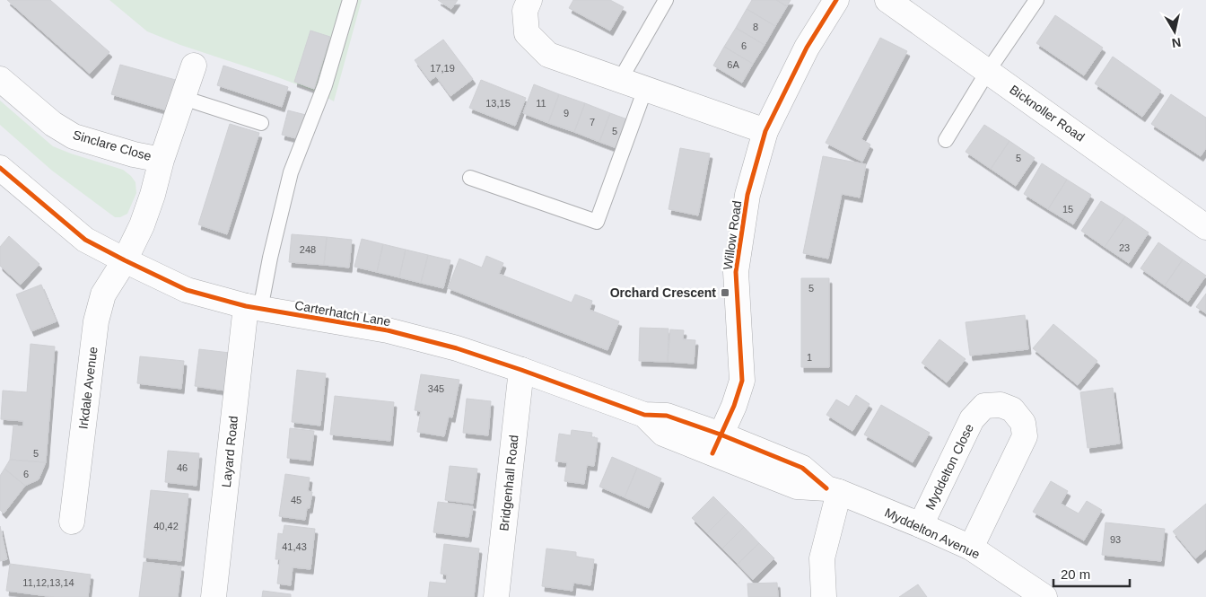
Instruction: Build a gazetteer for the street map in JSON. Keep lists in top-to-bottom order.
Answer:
{
  "streets": {
    "street": [
      "Bicknoller Road",
      "Sinclare Close",
      "Willow Road",
      "Carterhatch Lane",
      "Irkdale Avenue",
      "Layard Road",
      "Myddelton Close",
      "Bridgenhall Road",
      "Myddelton Avenue"
    ]
  },
  "crossings": [
    ["Sinclare Close", "Carterhatch Lane"],
    ["Sinclare Close", "Irkdale Avenue"],
    ["Willow Road", "Carterhatch Lane"],
    ["Carterhatch Lane", "Irkdale Avenue"],
    ["Carterhatch Lane", "Layard Road"],
    ["Carterhatch Lane", "Bridgenhall Road"],
    ["Carterhatch Lane", "Myddelton Avenue"],
    ["Myddelton Close", "Myddelton Avenue"]
  ],
  "places": {
    "transit": ["Orchard Crescent"]
  },
  "house_numbers": [
    "8",
    "6",
    "6A",
    "17,19",
    "13,15",
    "11",
    "9",
    "7",
    "5",
    "5",
    "15",
    "23",
    "248",
    "5",
    "1",
    "345",
    "5",
    "46",
    "6",
    "45",
    "40,42",
    "93",
    "41,43",
    "11,12,13,14"
  ],
  "scale_bar": "20 m",
  "north": "bottom"
}
